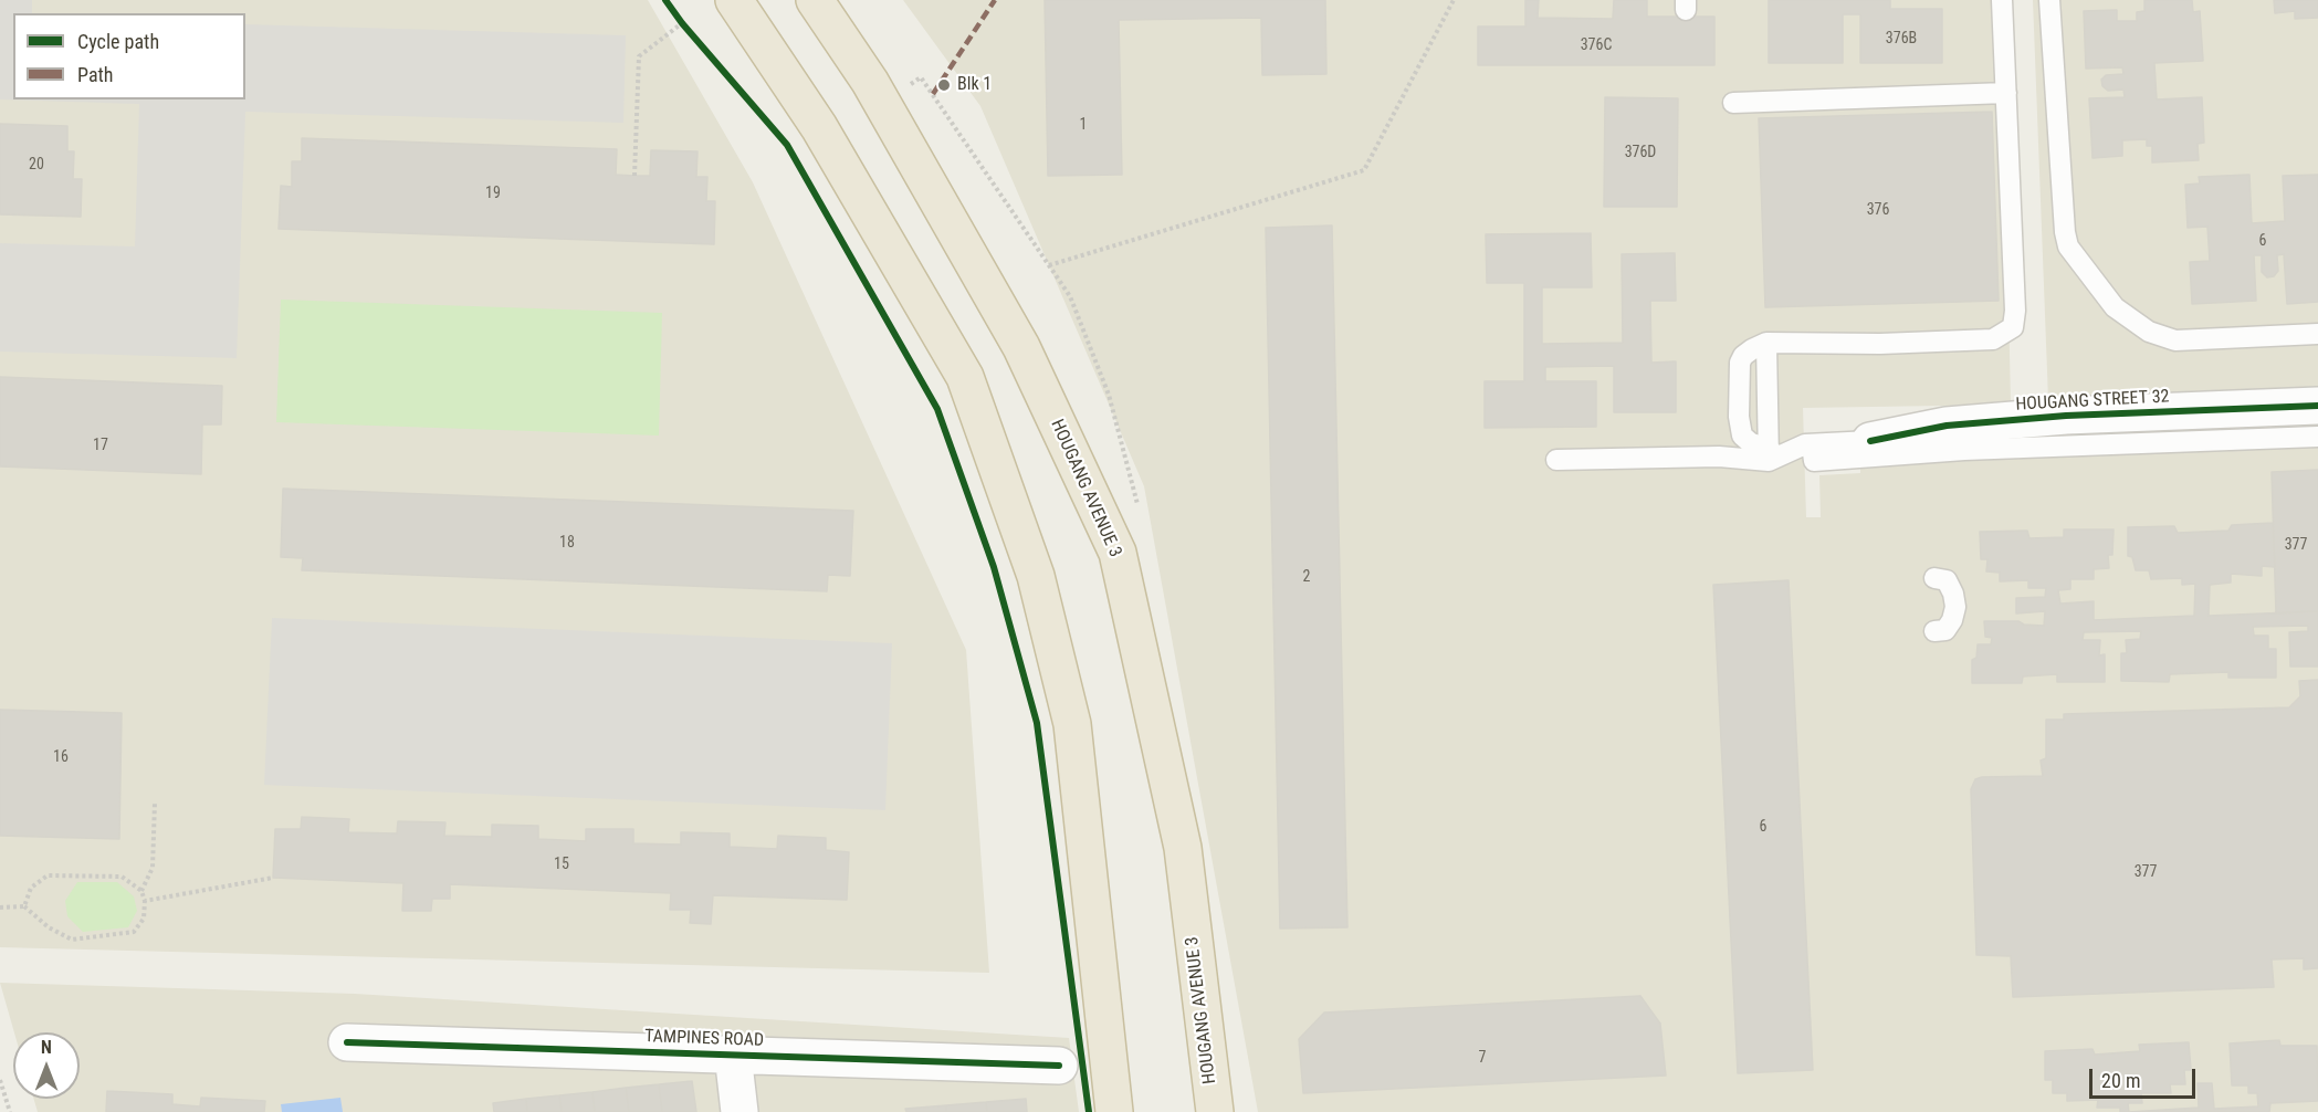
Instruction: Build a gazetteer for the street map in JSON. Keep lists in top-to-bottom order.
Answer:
{
  "streets": {
    "highway": ["HOUGANG AVENUE 3"],
    "street": ["HOUGANG STREET 32", "TAMPINES ROAD"]
  },
  "places": ["Blk 1"],
  "house_numbers": [
    "376B",
    "376C",
    "1",
    "376D",
    "20",
    "19",
    "376",
    "6",
    "17",
    "18",
    "377",
    "2",
    "16",
    "6",
    "15",
    "377",
    "7"
  ],
  "legend": ["Cycle path", "Path"],
  "scale_bar": "20 m",
  "north": "top"
}
